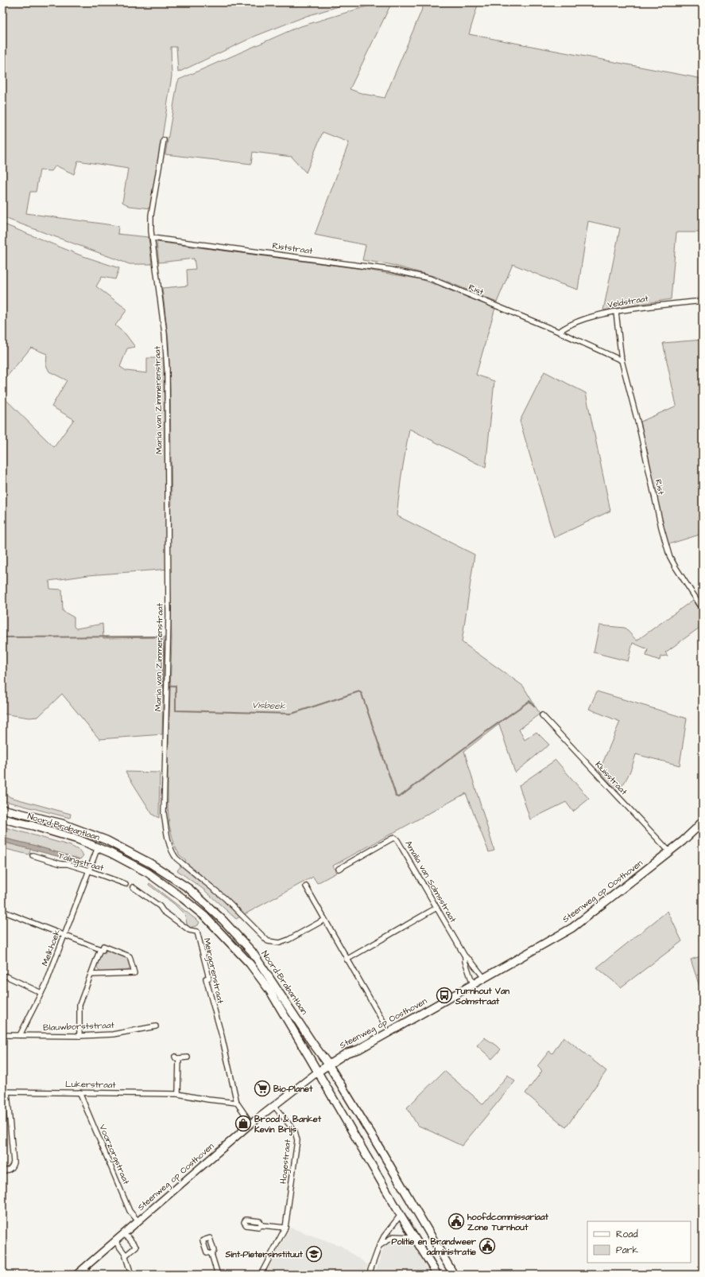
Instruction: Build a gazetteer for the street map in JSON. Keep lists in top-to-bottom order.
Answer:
{
  "streets": {
    "main road": ["Noord-Brabantlaan", "Steenweg op Oosthoven"],
    "street": [
      "Riststraat",
      "Rist",
      "Veldstraat",
      "Maria van Zimmerenstraat",
      "Kluisstraat",
      "Talingstraat",
      "Amalia van Solmsstraat",
      "Melkhoek",
      "Meirgorenstraat",
      "Blauwborststraat",
      "Lukerstraat",
      "Voorzorgstraat",
      "Hogestraat"
    ]
  },
  "crossings": [
    ["Riststraat", "Rist"],
    ["Riststraat", "Maria van Zimmerenstraat"],
    ["Rist", "Veldstraat"],
    ["Kluisstraat", "Steenweg op Oosthoven"],
    ["Noord-Brabantlaan", "Steenweg op Oosthoven"],
    ["Noord-Brabantlaan", "Melkhoek"],
    ["Talingstraat", "Melkhoek"],
    ["Amalia van Solmsstraat", "Steenweg op Oosthoven"],
    ["Steenweg op Oosthoven", "Meirgorenstraat"],
    ["Steenweg op Oosthoven", "Voorzorgstraat"],
    ["Steenweg op Oosthoven", "Hogestraat"],
    ["Melkhoek", "Blauwborststraat"],
    ["Meirgorenstraat", "Lukerstraat"],
    ["Lukerstraat", "Voorzorgstraat"]
  ],
  "water": ["Visbeek"],
  "places": {
    "bus stop": ["Turnhout Van Solmstraat"],
    "supermarket": ["Bio-Planet"],
    "shop": ["Brood & Banket Kevin Brijs"],
    "public building": ["hoofdcommissariaat Zone Turnhout", "Politie en Brandweer administratie"],
    "school or university": ["Sint-Pietersinstituut"]
  },
  "legend": ["Road", "Park"]
}
